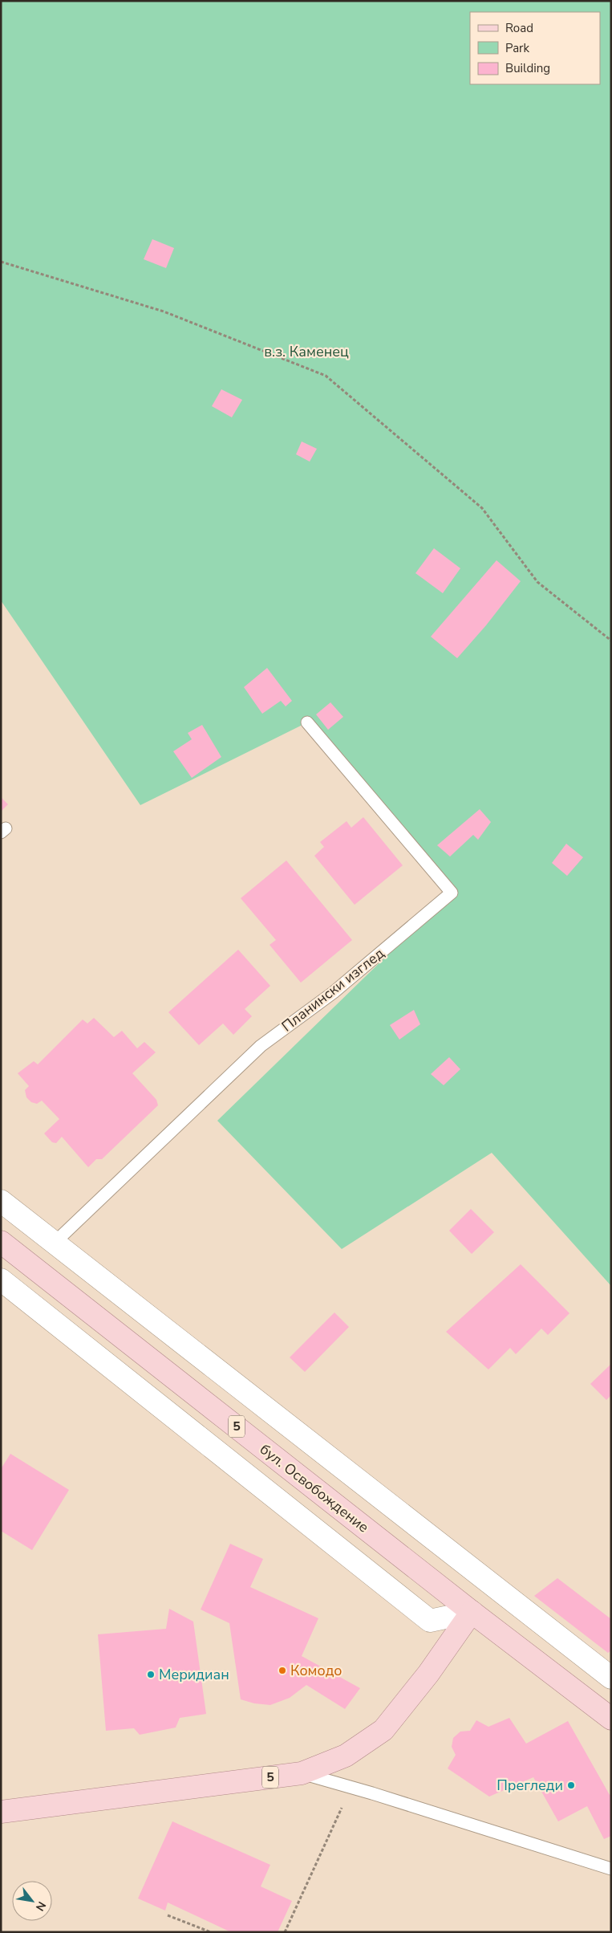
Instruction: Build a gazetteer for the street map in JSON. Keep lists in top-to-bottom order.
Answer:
{
  "streets": {
    "main road": ["5", "бул. Освобождение"],
    "lane": ["Планински изглед"]
  },
  "crossings": [
    ["5", "бул. Освобождение"]
  ],
  "parks": ["в.з. Каменец"],
  "places": ["Комодо", "Меридиан", "Прегледи"],
  "legend": ["Road", "Park", "Building"],
  "north": "bottom right"
}
